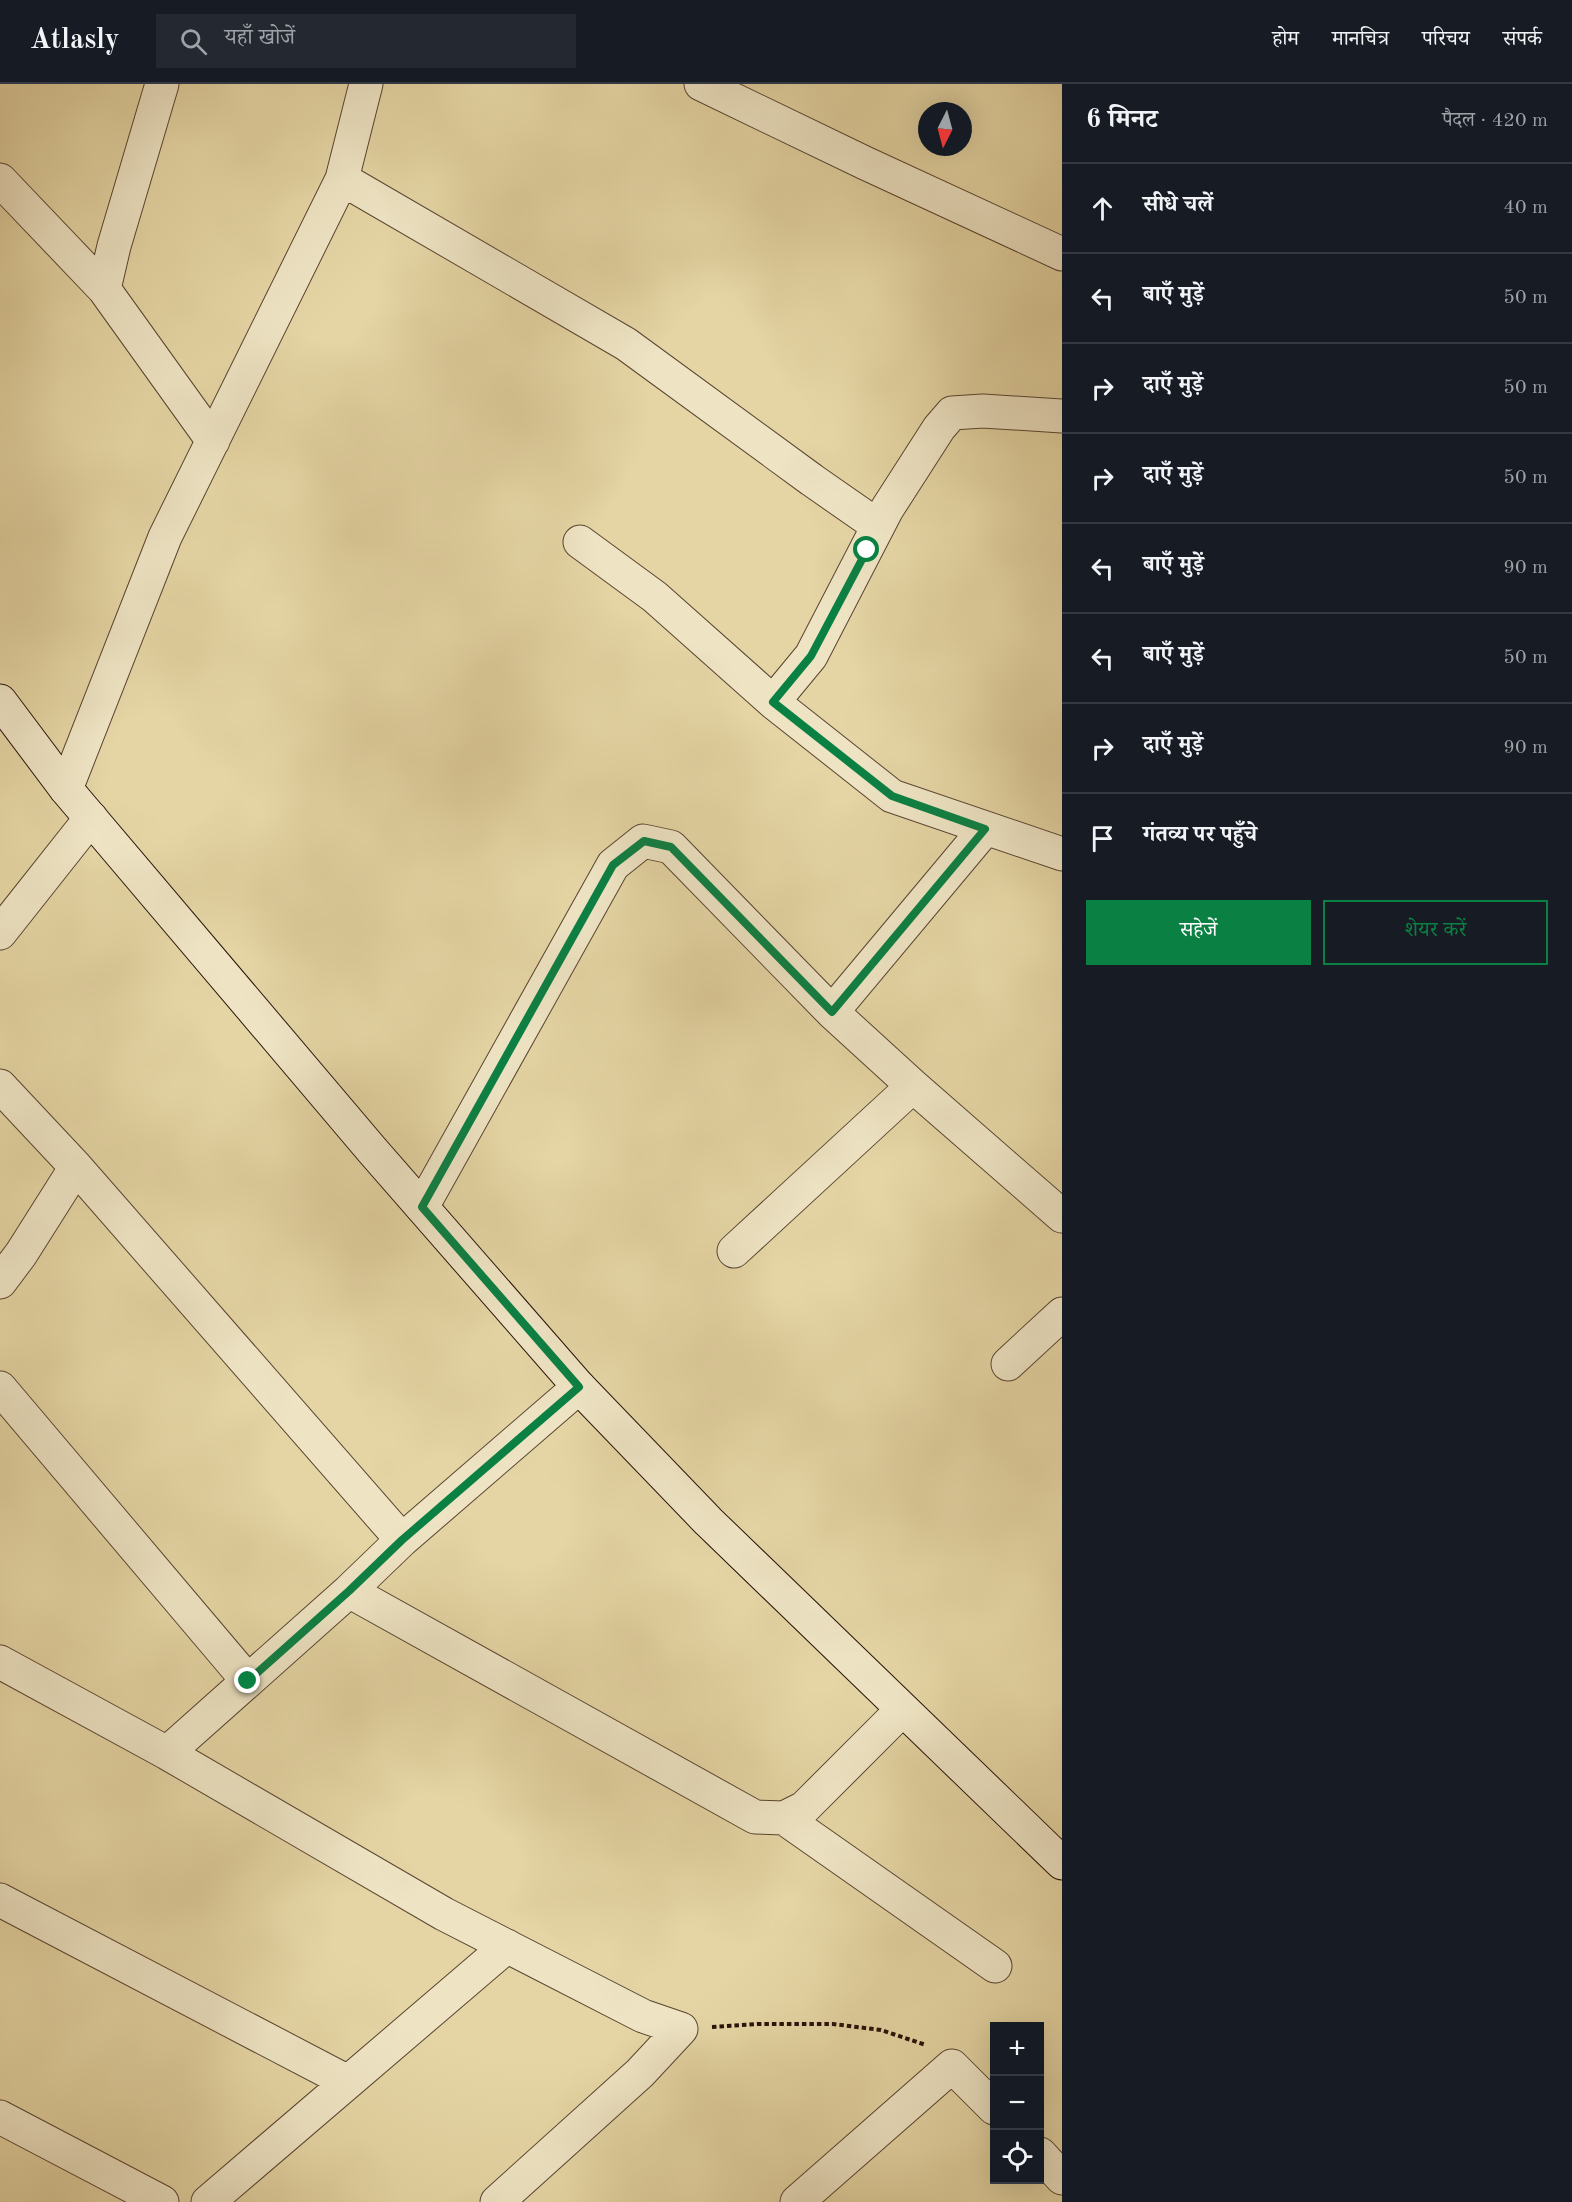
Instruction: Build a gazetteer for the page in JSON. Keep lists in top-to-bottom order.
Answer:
{
  "north": "bottom",
  "page": {
    "header": "Atlasly",
    "search": "यहाँ खोजें",
    "nav": [
      "होम",
      "मानचित्र",
      "परिचय",
      "संपर्क"
    ],
    "heading": ["6 मिनट", "पैदल · 420 m"],
    "list": [
      ["सीधे चलें", "40 m"],
      ["बाएँ मुड़ें", "50 m"],
      ["दाएँ मुड़ें", "50 m"],
      ["दाएँ मुड़ें", "50 m"],
      ["बाएँ मुड़ें", "90 m"],
      ["बाएँ मुड़ें", "50 m"],
      ["दाएँ मुड़ें", "90 m"],
      "गंतव्य पर पहुँचे"
    ],
    "buttons": ["सहेजें", "शेयर करें"],
    "map_buttons": ["+", "−"]
  }
}
